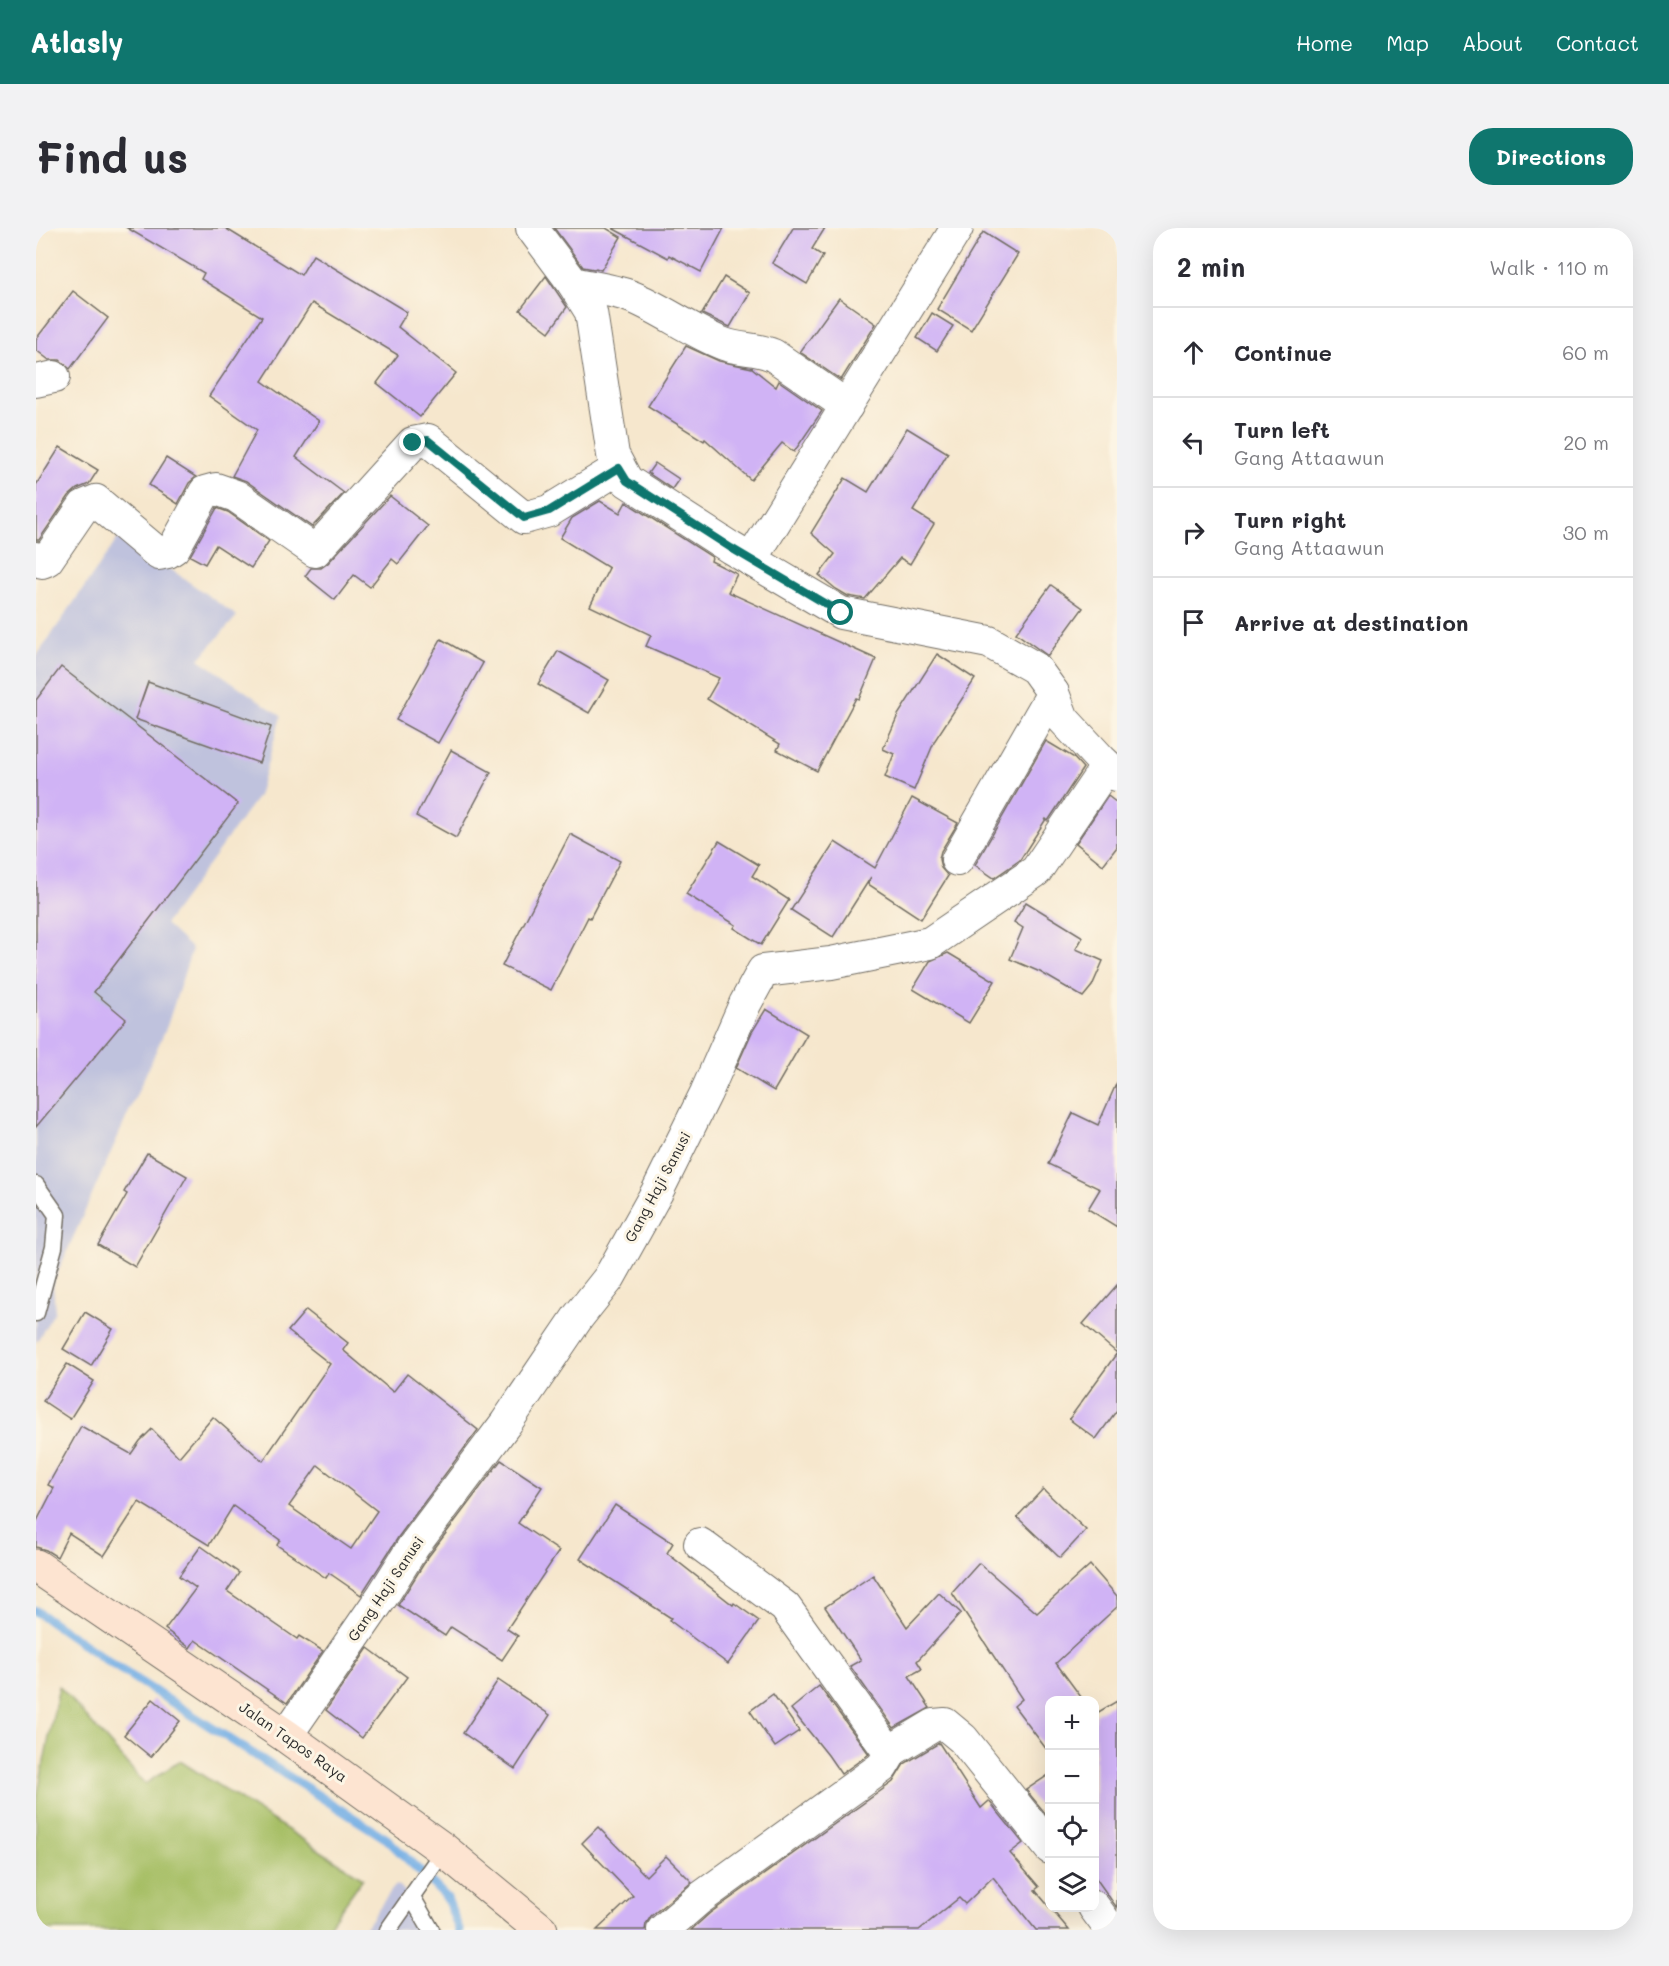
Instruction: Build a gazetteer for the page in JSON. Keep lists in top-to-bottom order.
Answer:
{
  "streets": {
    "main road": ["Jalan Tapos Raya"],
    "street": ["Gang Haji Sanusi"]
  },
  "crossings": [
    ["Gang Haji Sanusi", "Jalan Tapos Raya"]
  ],
  "page": {
    "header": "Atlasly",
    "nav": [
      "Home",
      "Map",
      "About",
      "Contact"
    ],
    "buttons": "Directions",
    "title": "Find us",
    "heading": ["2 min", "Walk · 110 m"],
    "list": [
      ["Continue", "60 m"],
      ["Turn left", "Gang Attaawun", "20 m"],
      ["Turn right", "Gang Attaawun", "30 m"],
      "Arrive at destination"
    ],
    "map_buttons": ["+", "−"]
  }
}
